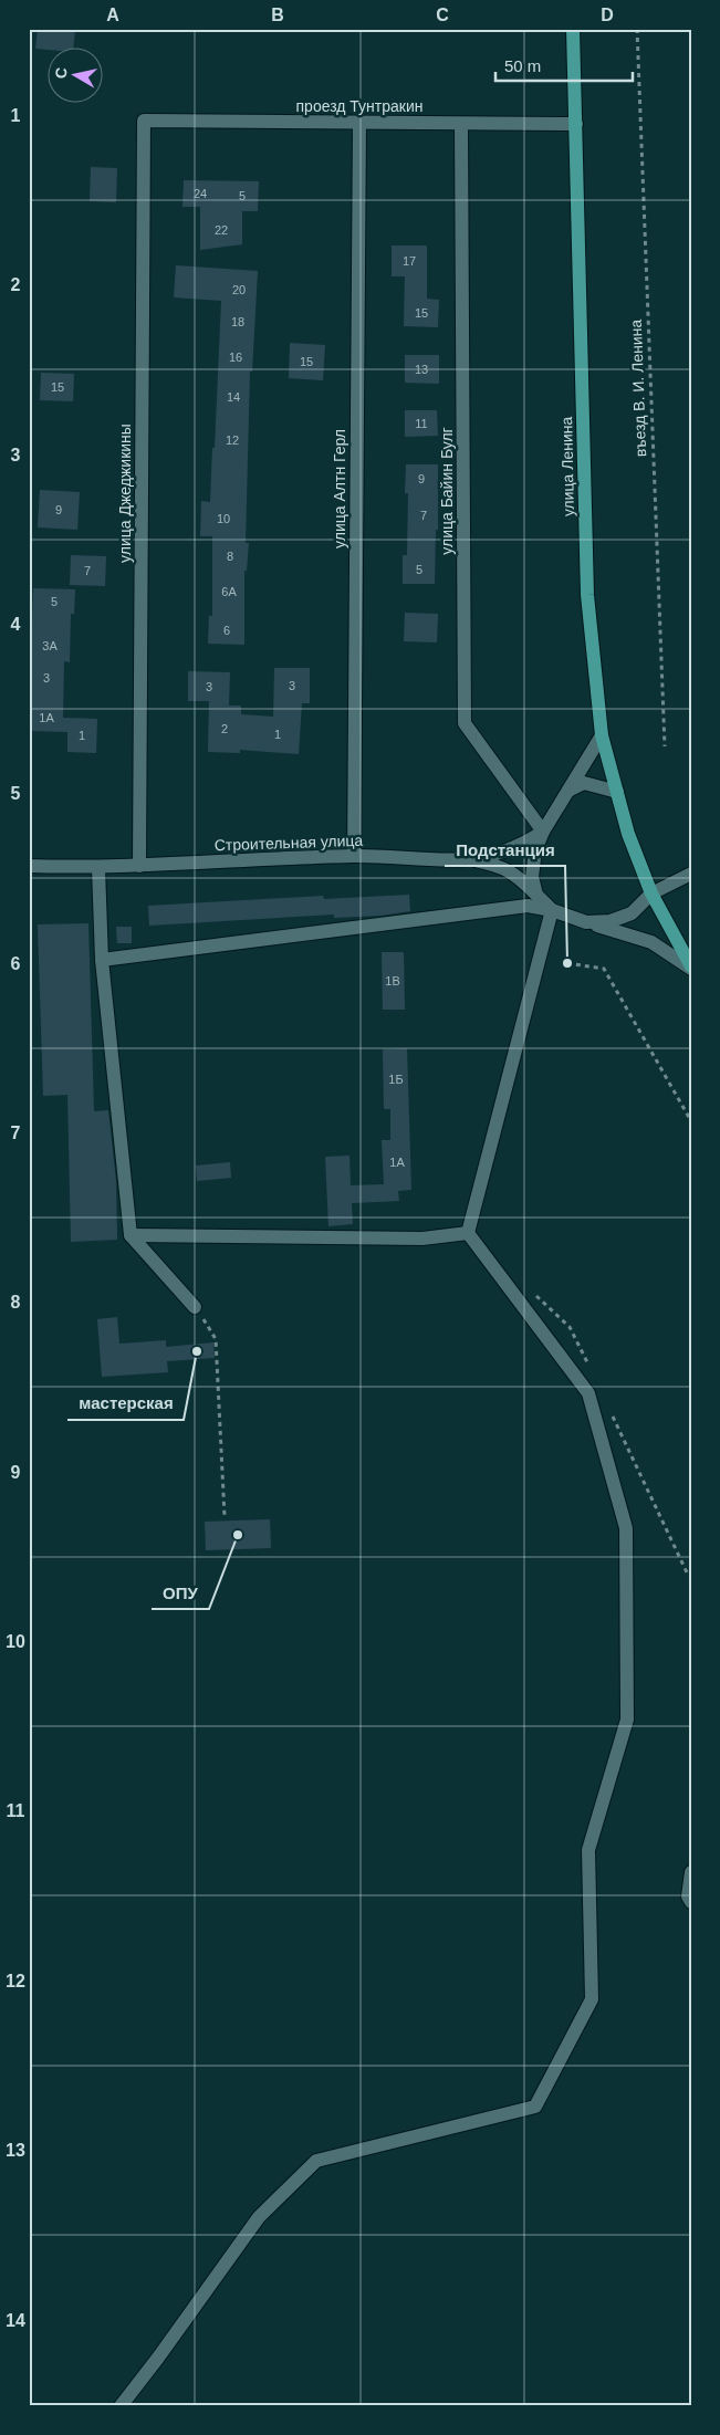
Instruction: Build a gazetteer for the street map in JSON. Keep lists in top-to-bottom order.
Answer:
{
  "streets": {
    "main road": ["улица Ленина"],
    "street": [
      "проезд Тунтракин",
      "улица Алтн Герл",
      "улица Байин Булг",
      "улица Джеджикины",
      "Строительная улица"
    ],
    "path": ["въезд В. И. Ленина"]
  },
  "crossings": [
    ["проезд Тунтракин", "улица Ленина"],
    ["проезд Тунтракин", "улица Алтн Герл"],
    ["проезд Тунтракин", "улица Байин Булг"],
    ["проезд Тунтракин", "улица Джеджикины"],
    ["улица Ленина", "улица Байин Булг"],
    ["улица Ленина", "Строительная улица"],
    ["улица Алтн Герл", "Строительная улица"],
    ["улица Байин Булг", "Строительная улица"],
    ["улица Джеджикины", "Строительная улица"]
  ],
  "places": ["Подстанция", "мастерская", "ОПУ"],
  "house_numbers": [
    "24",
    "5",
    "22",
    "17",
    "20",
    "15",
    "18",
    "16",
    "15",
    "13",
    "15",
    "14",
    "11",
    "12",
    "9",
    "9",
    "7",
    "10",
    "8",
    "5",
    "7",
    "6А",
    "5",
    "6",
    "3А",
    "3",
    "3",
    "3",
    "1А",
    "2",
    "1",
    "1",
    "1В",
    "1Б",
    "1А"
  ],
  "scale_bar": "50 m",
  "north": "left",
  "grid": {
    "columns": [
      "A",
      "B",
      "C",
      "D"
    ],
    "rows": [
      "1",
      "2",
      "3",
      "4",
      "5",
      "6",
      "7",
      "8",
      "9",
      "10",
      "11",
      "12",
      "13",
      "14"
    ]
  }
}
